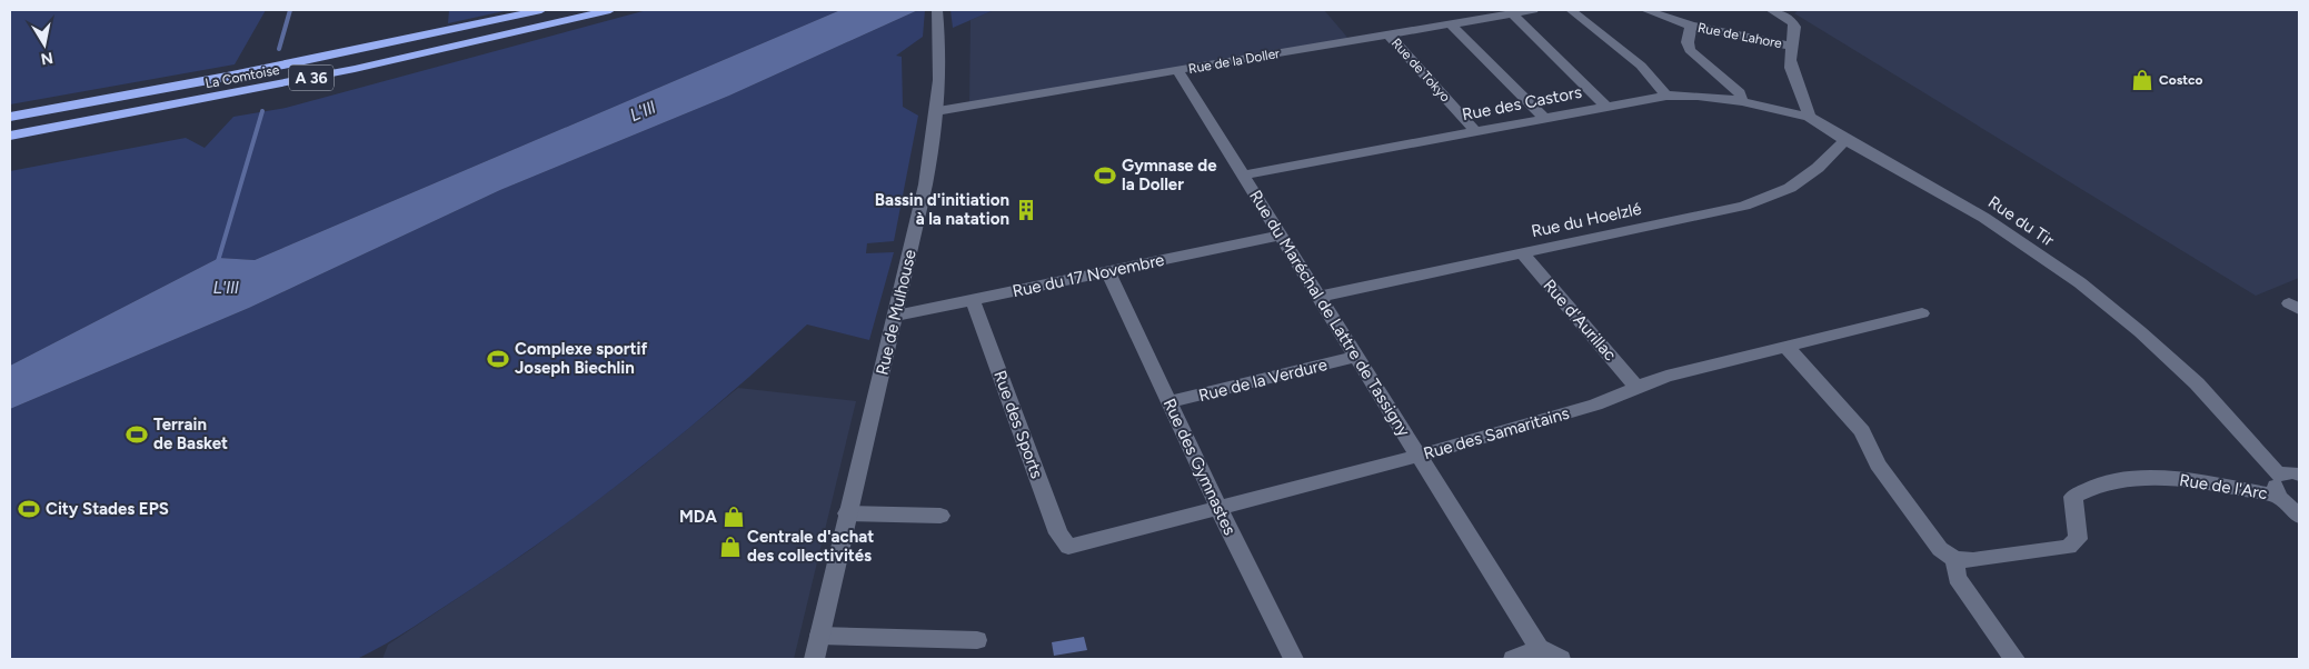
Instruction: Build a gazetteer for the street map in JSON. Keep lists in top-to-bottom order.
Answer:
{
  "streets": {
    "highway": ["La Comtoise", "A 36"],
    "street": [
      "Rue de Lahore",
      "Rue de la Doller",
      "Rue de Tokyo",
      "Rue des Castors",
      "Rue du Hoelzlé",
      "Rue du Tir",
      "Rue du 17 Novembre",
      "Rue de Mulhouse",
      "Rue du Maréchal de Lattre de Tassigny",
      "Rue d'Aurillac",
      "Rue de la Verdure",
      "Rue des Sports",
      "Rue des Samaritains",
      "Rue des Gymnastes",
      "Rue de l'Arc"
    ]
  },
  "crossings": [
    ["Rue de Lahore", "Rue des Castors"],
    ["Rue de la Doller", "Rue de Tokyo"],
    ["Rue de la Doller", "Rue de Mulhouse"],
    ["Rue de la Doller", "Rue du Maréchal de Lattre de Tassigny"],
    ["Rue de Tokyo", "Rue des Castors"],
    ["Rue des Castors", "Rue du Tir"],
    ["Rue des Castors", "Rue du Maréchal de Lattre de Tassigny"],
    ["Rue du Hoelzlé", "Rue du Tir"],
    ["Rue du Hoelzlé", "Rue du Maréchal de Lattre de Tassigny"],
    ["Rue du Hoelzlé", "Rue d'Aurillac"],
    ["Rue du 17 Novembre", "Rue de Mulhouse"],
    ["Rue du 17 Novembre", "Rue du Maréchal de Lattre de Tassigny"],
    ["Rue du 17 Novembre", "Rue des Sports"],
    ["Rue du 17 Novembre", "Rue des Gymnastes"],
    ["Rue du Maréchal de Lattre de Tassigny", "Rue de la Verdure"],
    ["Rue du Maréchal de Lattre de Tassigny", "Rue des Samaritains"],
    ["Rue d'Aurillac", "Rue des Samaritains"],
    ["Rue de la Verdure", "Rue des Gymnastes"],
    ["Rue des Sports", "Rue des Samaritains"],
    ["Rue des Samaritains", "Rue des Gymnastes"]
  ],
  "water": ["L'Ill"],
  "places": {
    "shop": ["Costco", "MDA", "Centrale d'achat des collectivités"],
    "sports": [
      "Gymnase de la Doller",
      "Complexe sportif Joseph Biechlin",
      "Terrain de Basket",
      "City Stades EPS"
    ],
    "building": ["Bassin d'initiation à la natation"]
  },
  "north": "bottom"
}
